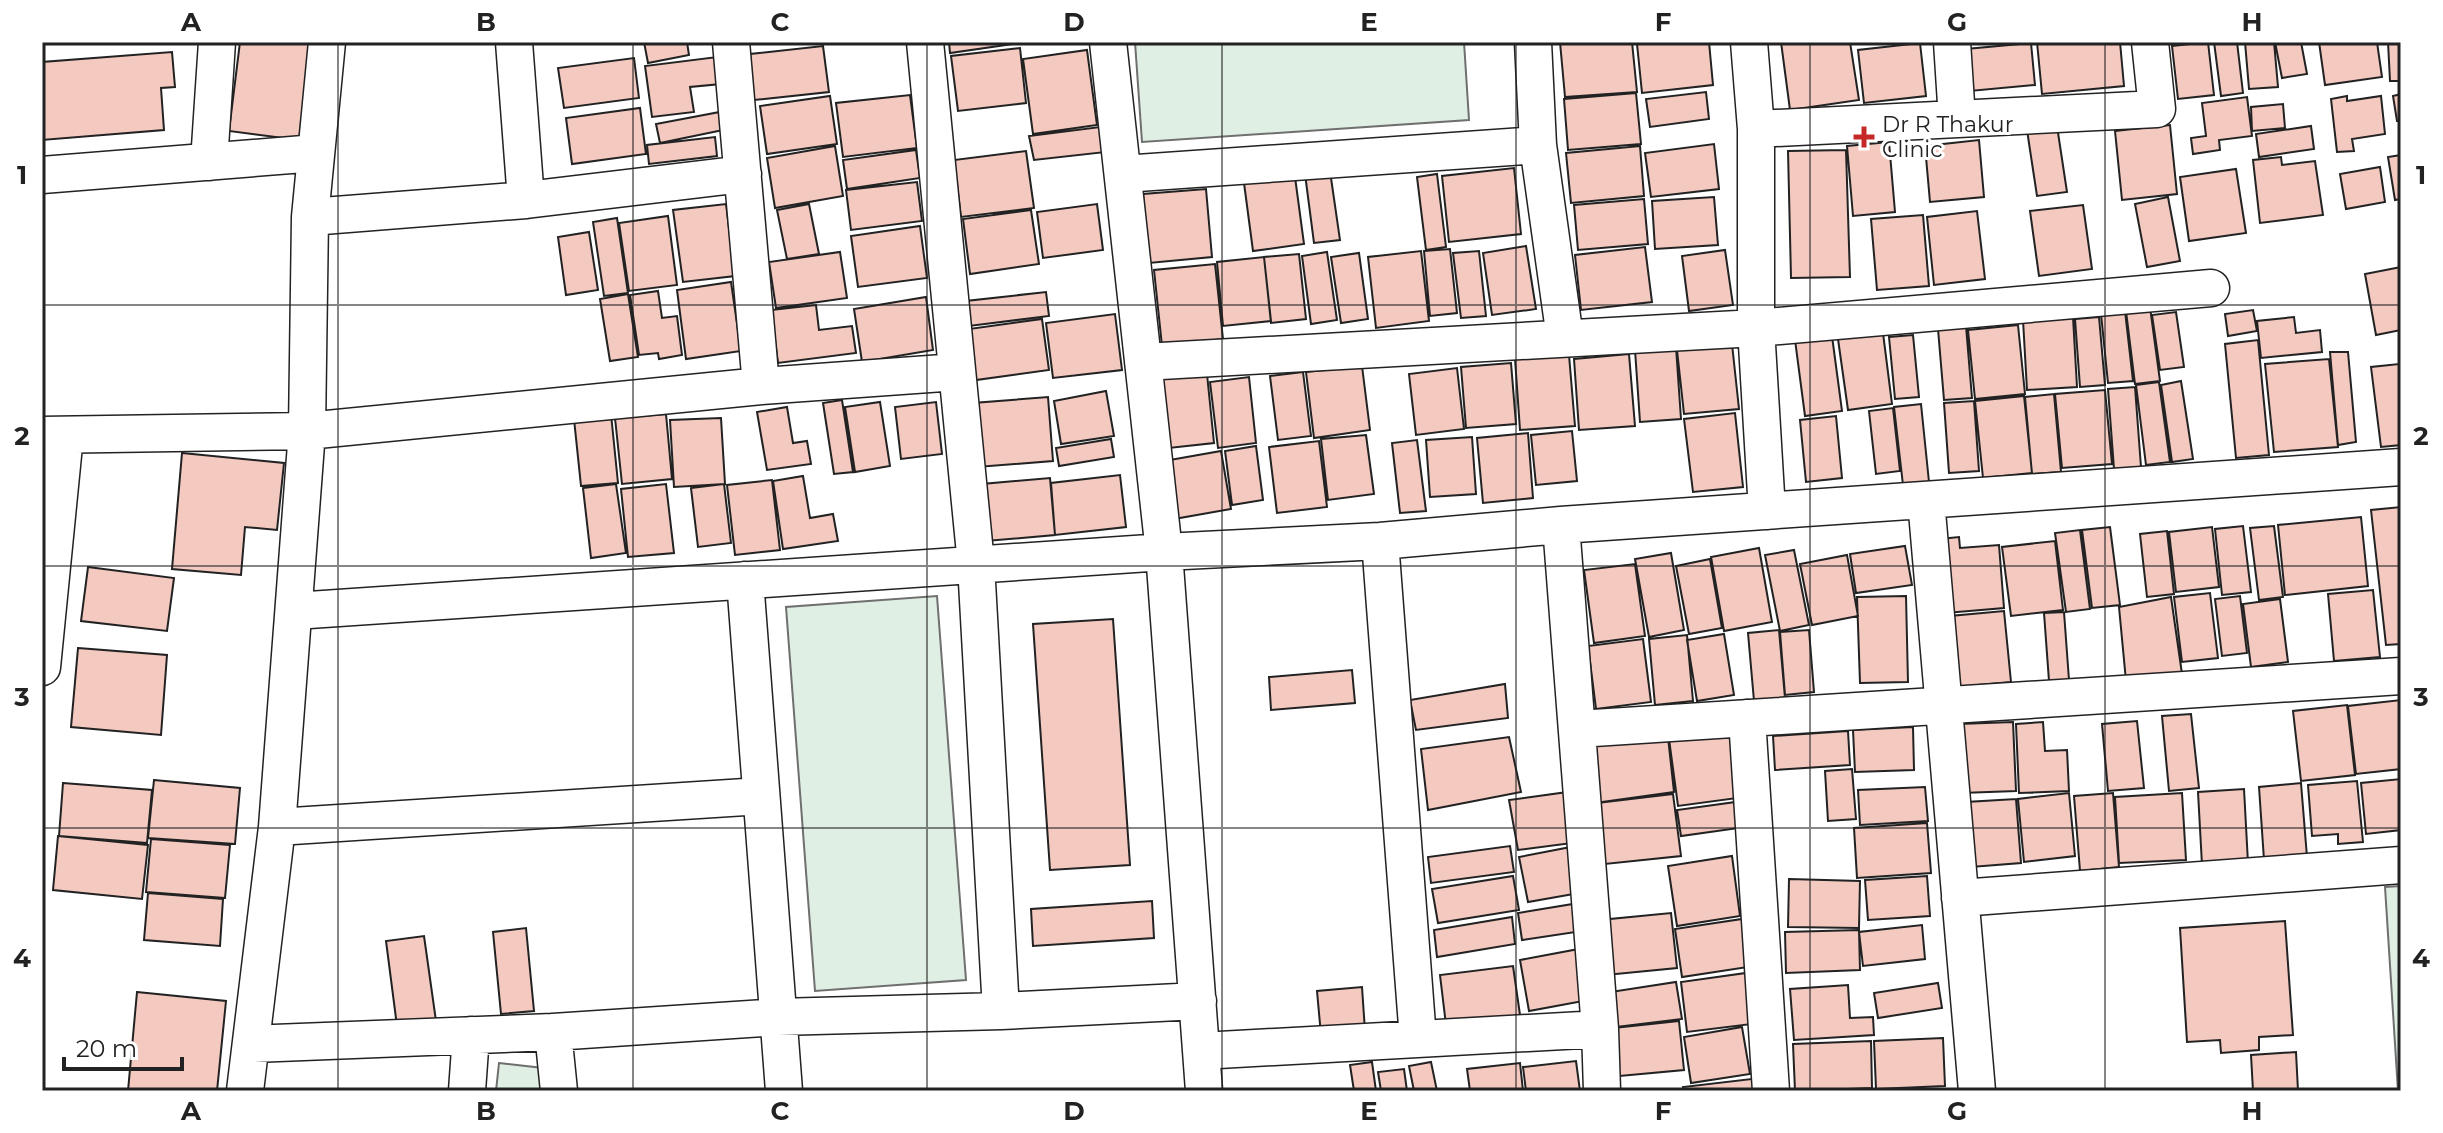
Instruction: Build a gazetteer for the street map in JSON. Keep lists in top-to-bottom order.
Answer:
{
  "places": {
    "health": ["Dr R Thakur Clinic"]
  },
  "scale_bar": "20 m",
  "grid": {
    "columns": [
      "A",
      "B",
      "C",
      "D",
      "E",
      "F",
      "G",
      "H"
    ],
    "rows": [
      "1",
      "2",
      "3",
      "4"
    ]
  }
}
